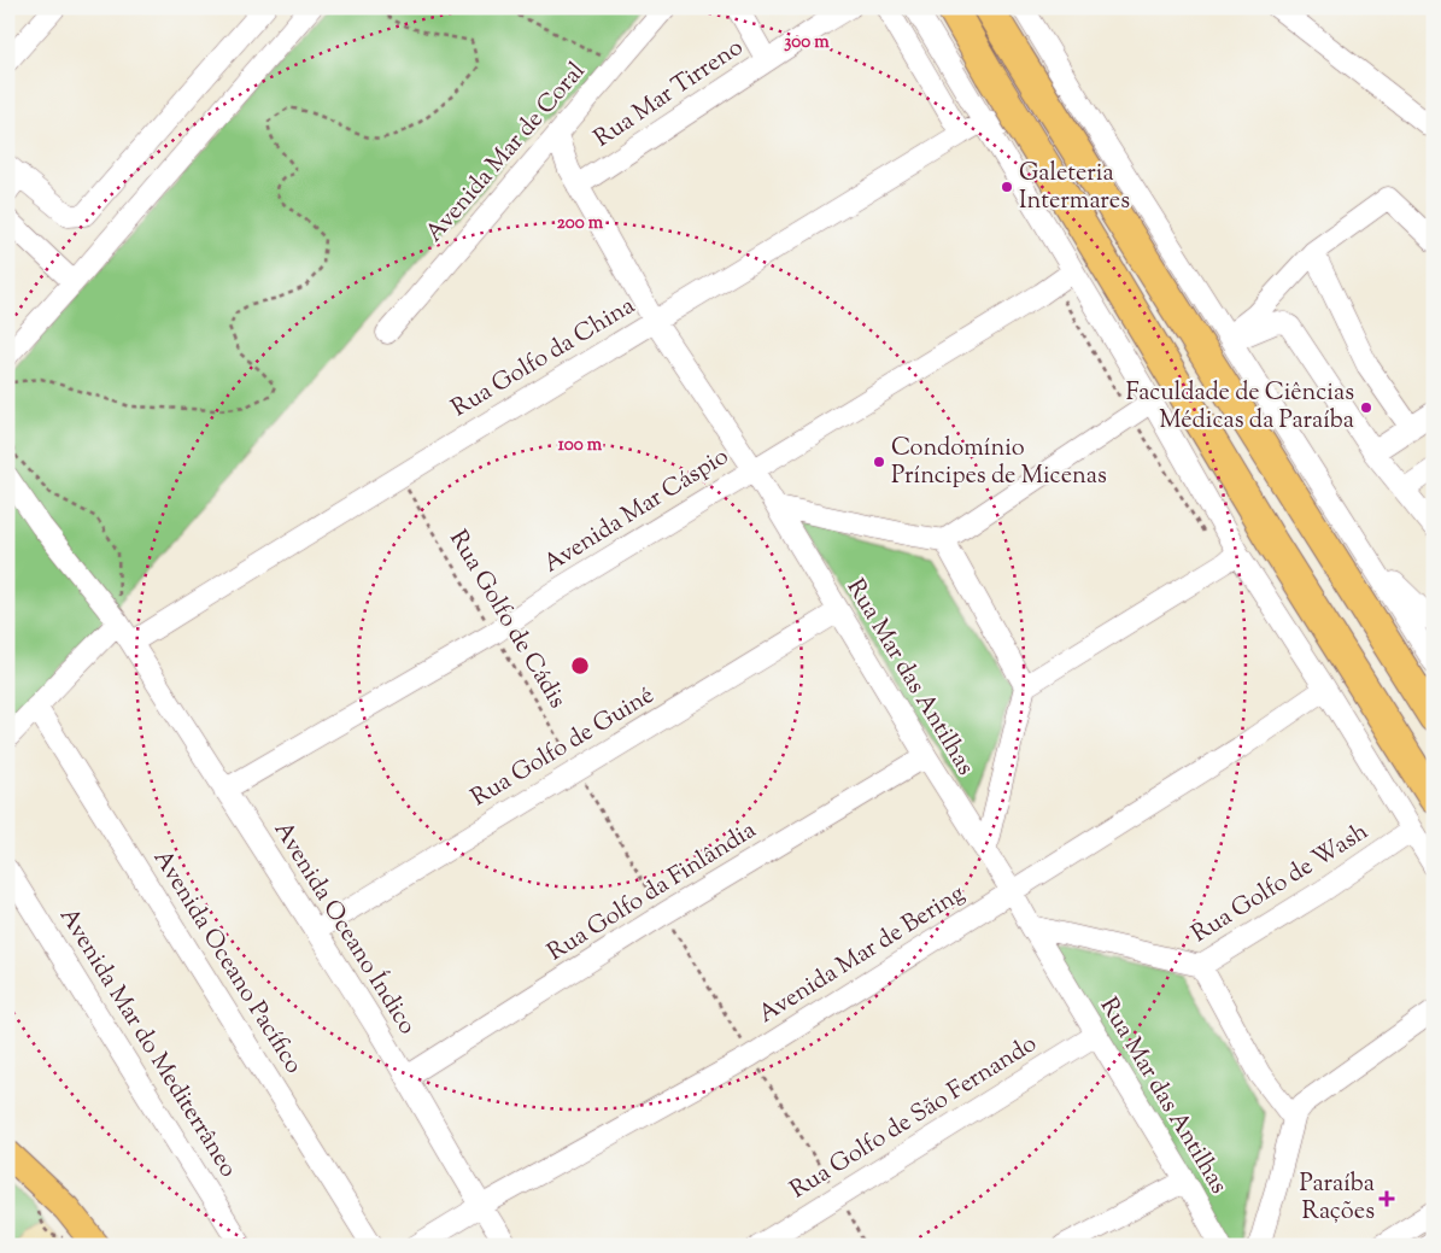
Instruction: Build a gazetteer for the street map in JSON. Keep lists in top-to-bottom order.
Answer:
{
  "streets": {
    "street": [
      "Rua Mar Tirreno",
      "Avenida Mar de Coral",
      "Rua Golfo da China",
      "Avenida Mar Cáspio",
      "Rua Mar das Antilhas",
      "Rua Golfo de Guiné",
      "Rua Golfo de Wash",
      "Rua Golfo da Finlândia",
      "Avenida Oceano Índico",
      "Avenida Mar de Bering",
      "Avenida Oceano Pacífico",
      "Avenida Mar do Mediterrâneo",
      "Rua Golfo de São Fernando"
    ],
    "path": ["Rua Golfo de Cádis"]
  },
  "crossings": [
    ["Rua Mar Tirreno", "Rua Mar das Antilhas"],
    ["Avenida Mar de Coral", "Rua Mar das Antilhas"],
    ["Rua Golfo da China", "Rua Golfo de Cádis"],
    ["Rua Golfo da China", "Rua Mar das Antilhas"],
    ["Rua Golfo da China", "Avenida Oceano Índico"],
    ["Avenida Mar Cáspio", "Rua Golfo de Cádis"],
    ["Avenida Mar Cáspio", "Rua Mar das Antilhas"],
    ["Avenida Mar Cáspio", "Avenida Oceano Índico"],
    ["Rua Golfo de Cádis", "Rua Golfo de Guiné"],
    ["Rua Golfo de Cádis", "Rua Golfo da Finlândia"],
    ["Rua Golfo de Cádis", "Avenida Mar de Bering"],
    ["Rua Golfo de Cádis", "Rua Golfo de São Fernando"],
    ["Rua Mar das Antilhas", "Rua Golfo de Guiné"],
    ["Rua Mar das Antilhas", "Rua Golfo de Wash"],
    ["Rua Mar das Antilhas", "Rua Golfo da Finlândia"],
    ["Rua Mar das Antilhas", "Avenida Mar de Bering"],
    ["Rua Mar das Antilhas", "Rua Golfo de São Fernando"],
    ["Rua Golfo de Guiné", "Avenida Oceano Índico"],
    ["Rua Golfo da Finlândia", "Avenida Oceano Índico"],
    ["Avenida Oceano Índico", "Avenida Mar de Bering"]
  ],
  "places": {
    "other": ["Galeteria Intermares", "Faculdade de Ciências Médicas da Paraíba", "Condomínio Príncipes de Micenas"],
    "health": ["Paraíba Rações"]
  },
  "rings": ["300 m", "200 m", "100 m"]
}
